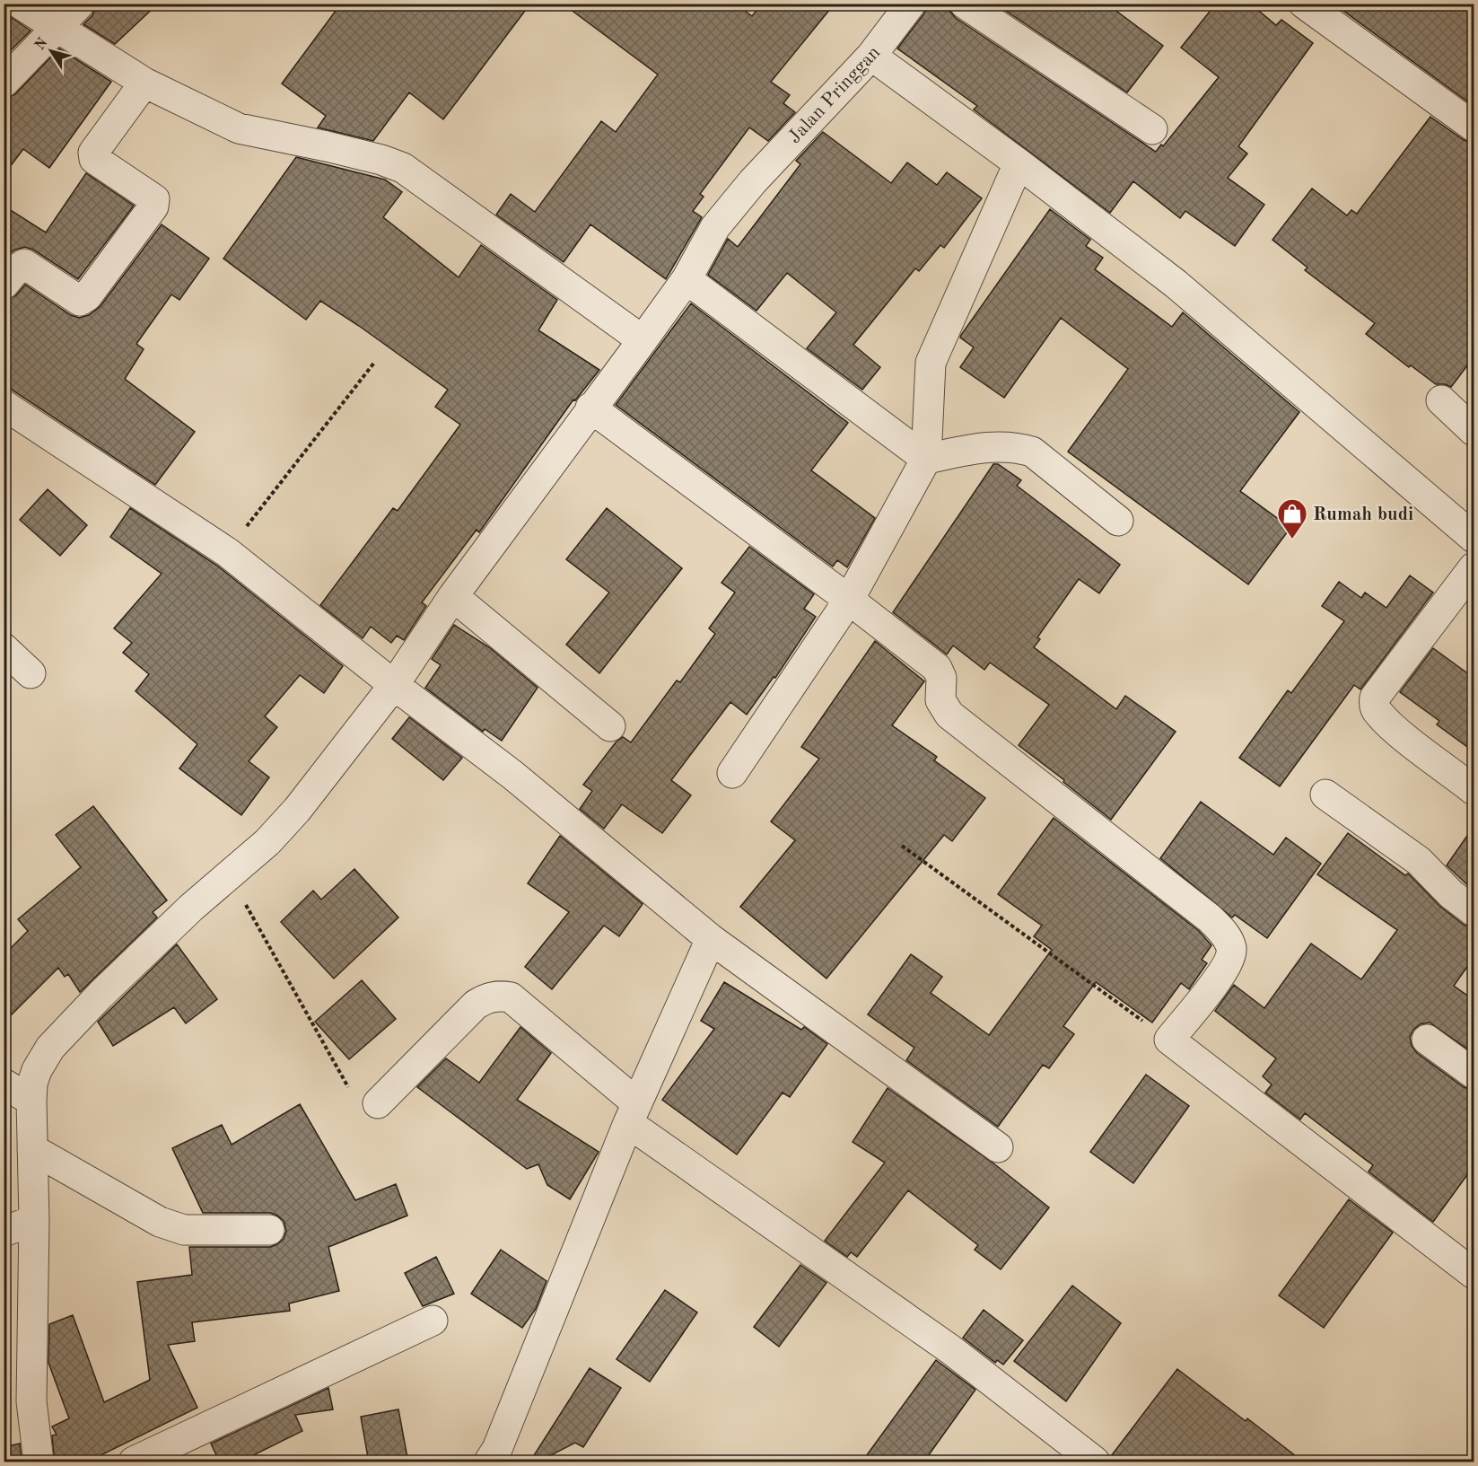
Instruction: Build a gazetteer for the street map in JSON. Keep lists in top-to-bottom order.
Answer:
{
  "streets": {
    "street": ["Jalan Pringgan"]
  },
  "places": {
    "shop": ["Rumah budi"]
  },
  "north": "top left"
}
